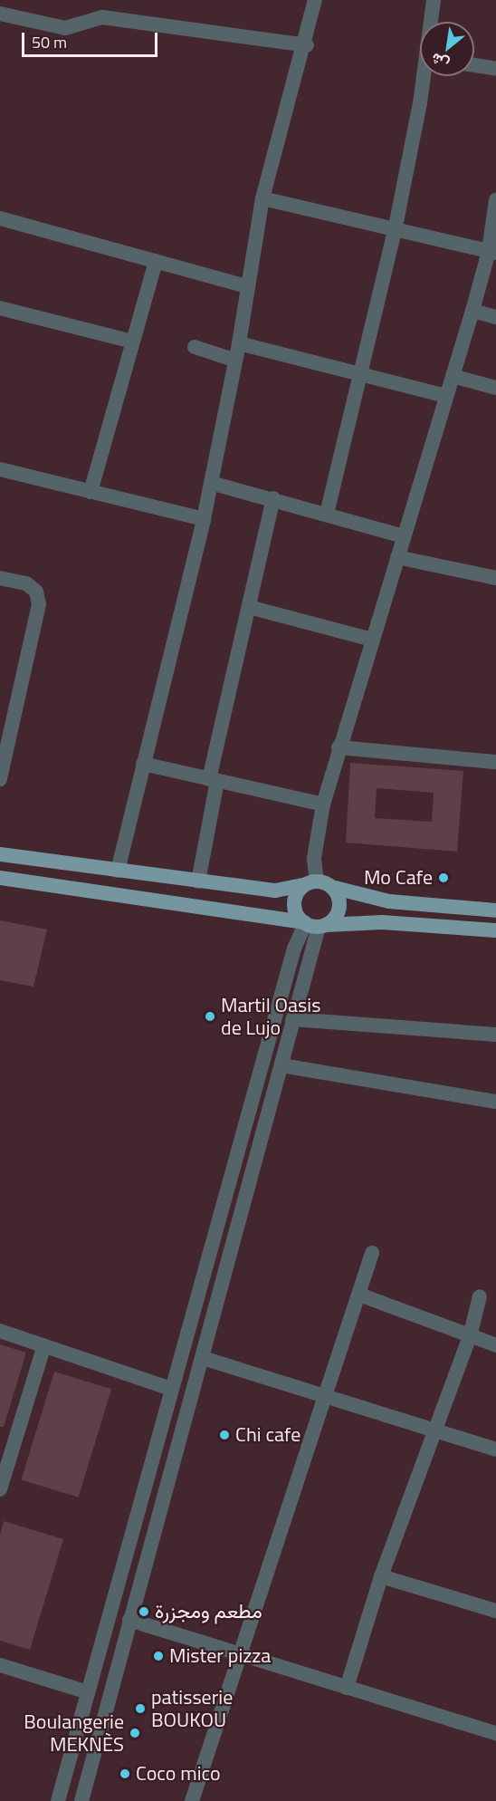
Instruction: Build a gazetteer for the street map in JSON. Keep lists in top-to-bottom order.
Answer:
{
  "places": [
    "Mo Cafe",
    "Martil Oasis de Lujo",
    "Chi cafe",
    "مطعم ومجزرة",
    "Mister pizza",
    "patisserie BOUKOU",
    "Boulangerie MEKNÈS",
    "Coco mico"
  ],
  "scale_bar": "50 m",
  "north": "bottom left"
}
